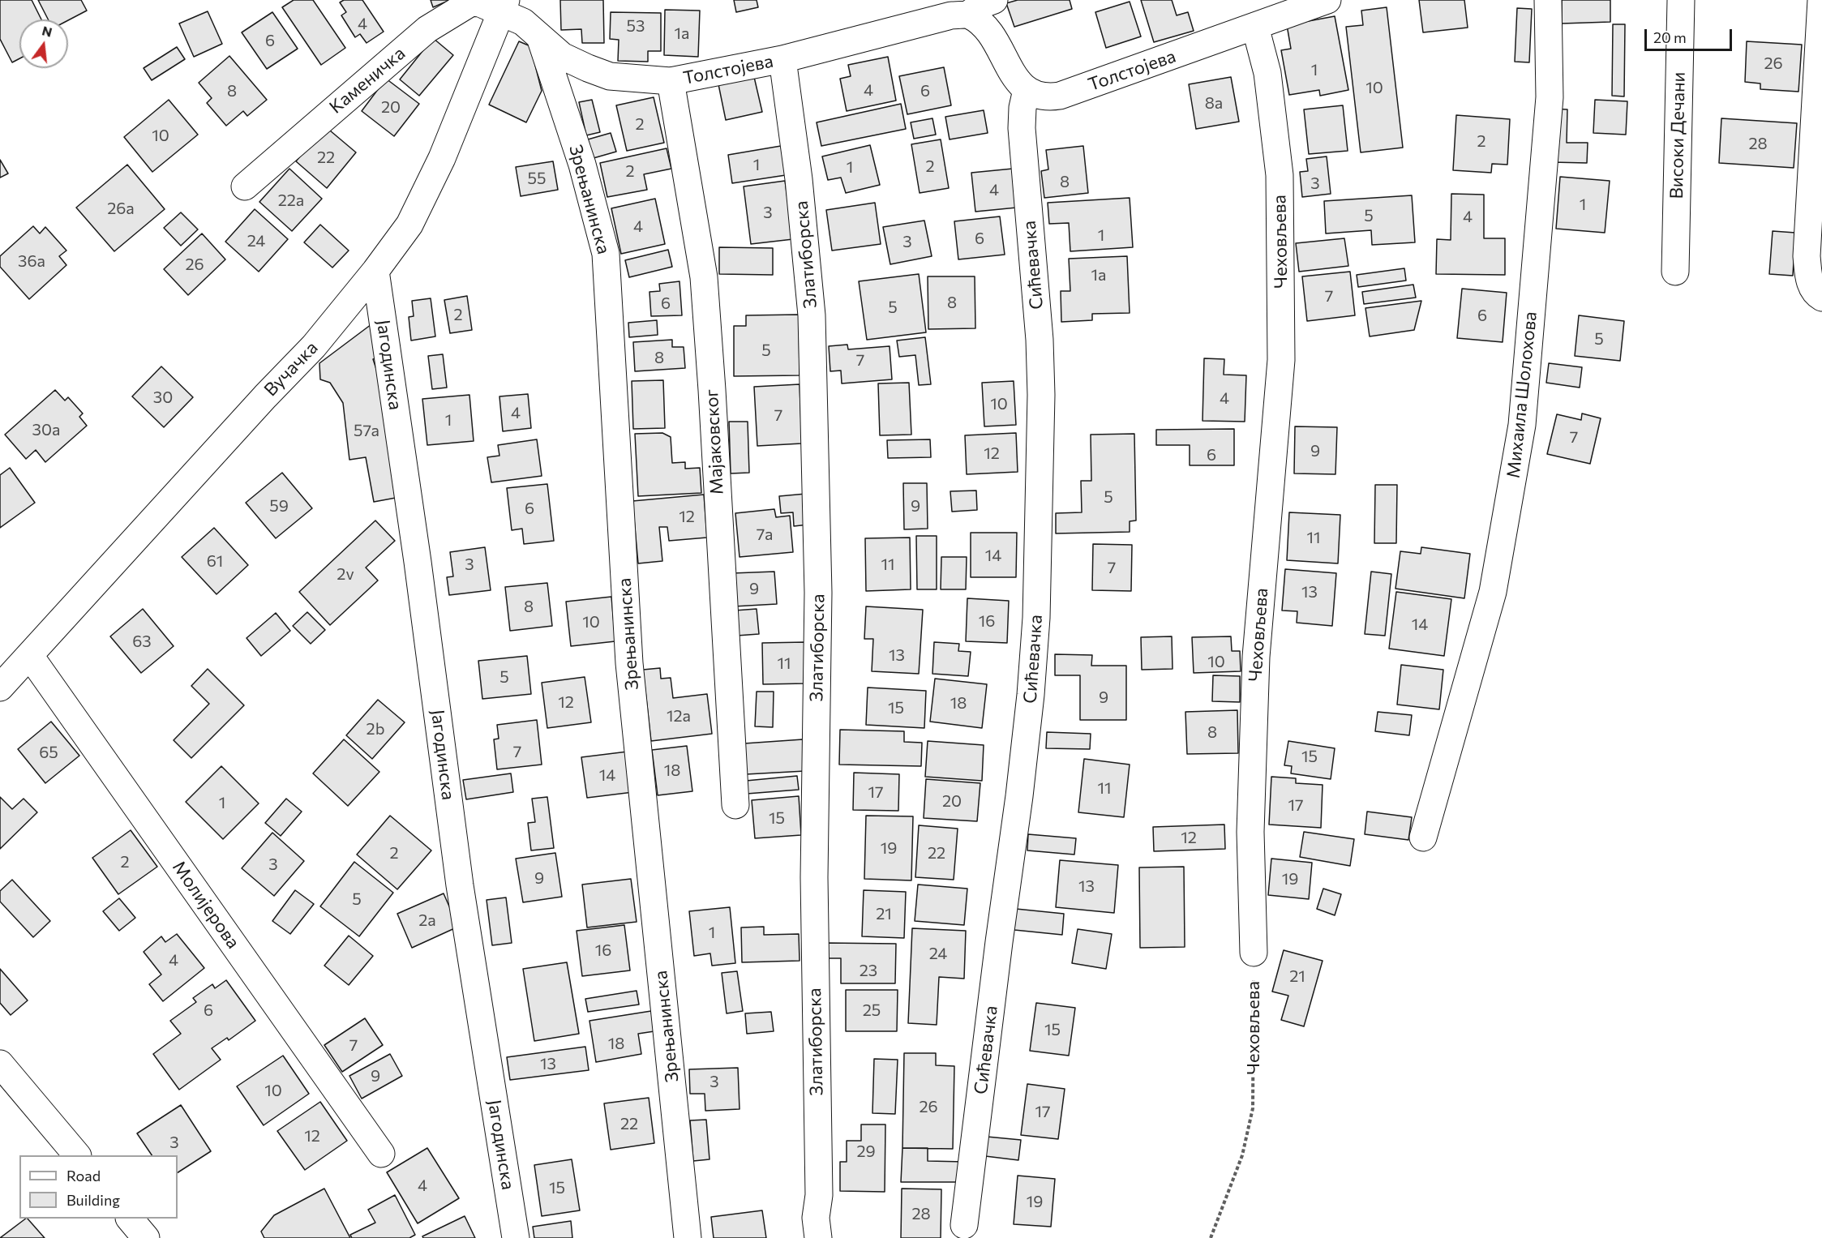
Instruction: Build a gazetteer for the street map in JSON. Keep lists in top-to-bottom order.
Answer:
{
  "streets": {
    "street": [
      "Толстојева",
      "Каменичка",
      "Високи Дечани",
      "Зрењанинска",
      "Чеховљева",
      "Златиборска",
      "Сићевачка",
      "Јагодинска",
      "Вучачка",
      "Михаила Шолохова",
      "Мајаковског",
      "Молијерова"
    ]
  },
  "crossings": [
    ["Толстојева", "Каменичка"],
    ["Толстојева", "Зрењанинска"],
    ["Толстојева", "Чеховљева"],
    ["Толстојева", "Златиборска"],
    ["Толстојева", "Сићевачка"],
    ["Толстојева", "Вучачка"],
    ["Толстојева", "Мајаковског"],
    ["Каменичка", "Вучачка"],
    ["Јагодинска", "Вучачка"],
    ["Вучачка", "Молијерова"]
  ],
  "house_numbers": [
    "4",
    "53",
    "1a",
    "6",
    "26",
    "1",
    "10",
    "4",
    "8",
    "6",
    "8a",
    "20",
    "2",
    "10",
    "2",
    "28",
    "22",
    "1",
    "2",
    "1",
    "2",
    "55",
    "8",
    "3",
    "4",
    "22a",
    "1",
    "26a",
    "3",
    "5",
    "4",
    "4",
    "1",
    "6",
    "24",
    "3",
    "36a",
    "26",
    "1a",
    "7",
    "8",
    "6",
    "5",
    "2",
    "6",
    "5",
    "5",
    "8",
    "7",
    "30",
    "4",
    "10",
    "4",
    "7",
    "1",
    "30a",
    "57a",
    "7",
    "9",
    "12",
    "6",
    "5",
    "59",
    "9",
    "6",
    "12",
    "7a",
    "11",
    "14",
    "61",
    "3",
    "11",
    "7",
    "2v",
    "9",
    "13",
    "8",
    "16",
    "10",
    "14",
    "63",
    "13",
    "10",
    "11",
    "5",
    "9",
    "12",
    "18",
    "15",
    "12a",
    "2b",
    "8",
    "7",
    "65",
    "15",
    "18",
    "14",
    "11",
    "17",
    "20",
    "1",
    "17",
    "15",
    "12",
    "19",
    "2",
    "22",
    "2",
    "3",
    "9",
    "19",
    "13",
    "5",
    "21",
    "2a",
    "1",
    "16",
    "24",
    "4",
    "23",
    "21",
    "6",
    "25",
    "15",
    "18",
    "7",
    "13",
    "9",
    "3",
    "10",
    "26",
    "17",
    "22",
    "12",
    "3",
    "29",
    "4",
    "15",
    "19",
    "28"
  ],
  "legend": ["Road", "Building"],
  "scale_bar": "20 m",
  "north": "top"
}
